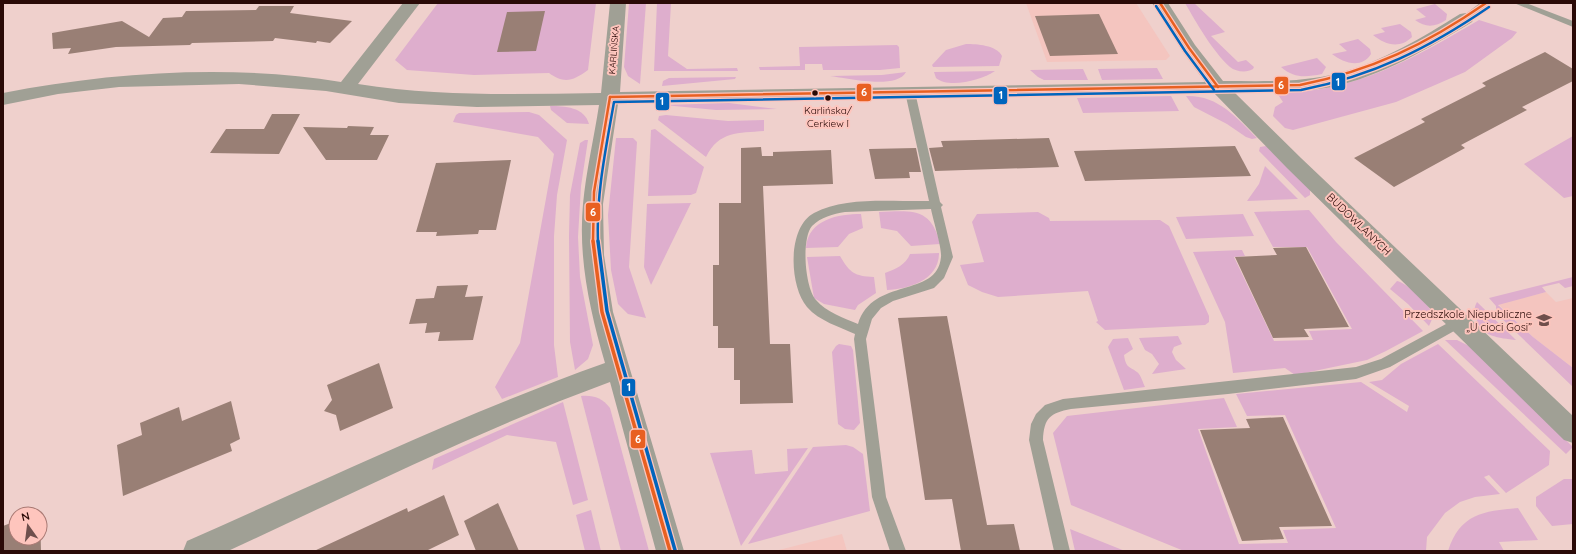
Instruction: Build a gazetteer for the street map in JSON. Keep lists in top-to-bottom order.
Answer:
{
  "streets": {
    "street": ["KARLIŃSKA", "BUDOWLANYCH"]
  },
  "places": {
    "other": ["Karlińska/ Cerkiew I"],
    "school or university": ["Przedszkole Niepubliczne „U cioci Gosi”"]
  },
  "lines": ["transit line 6", "transit line 1"],
  "north": "top"
}
